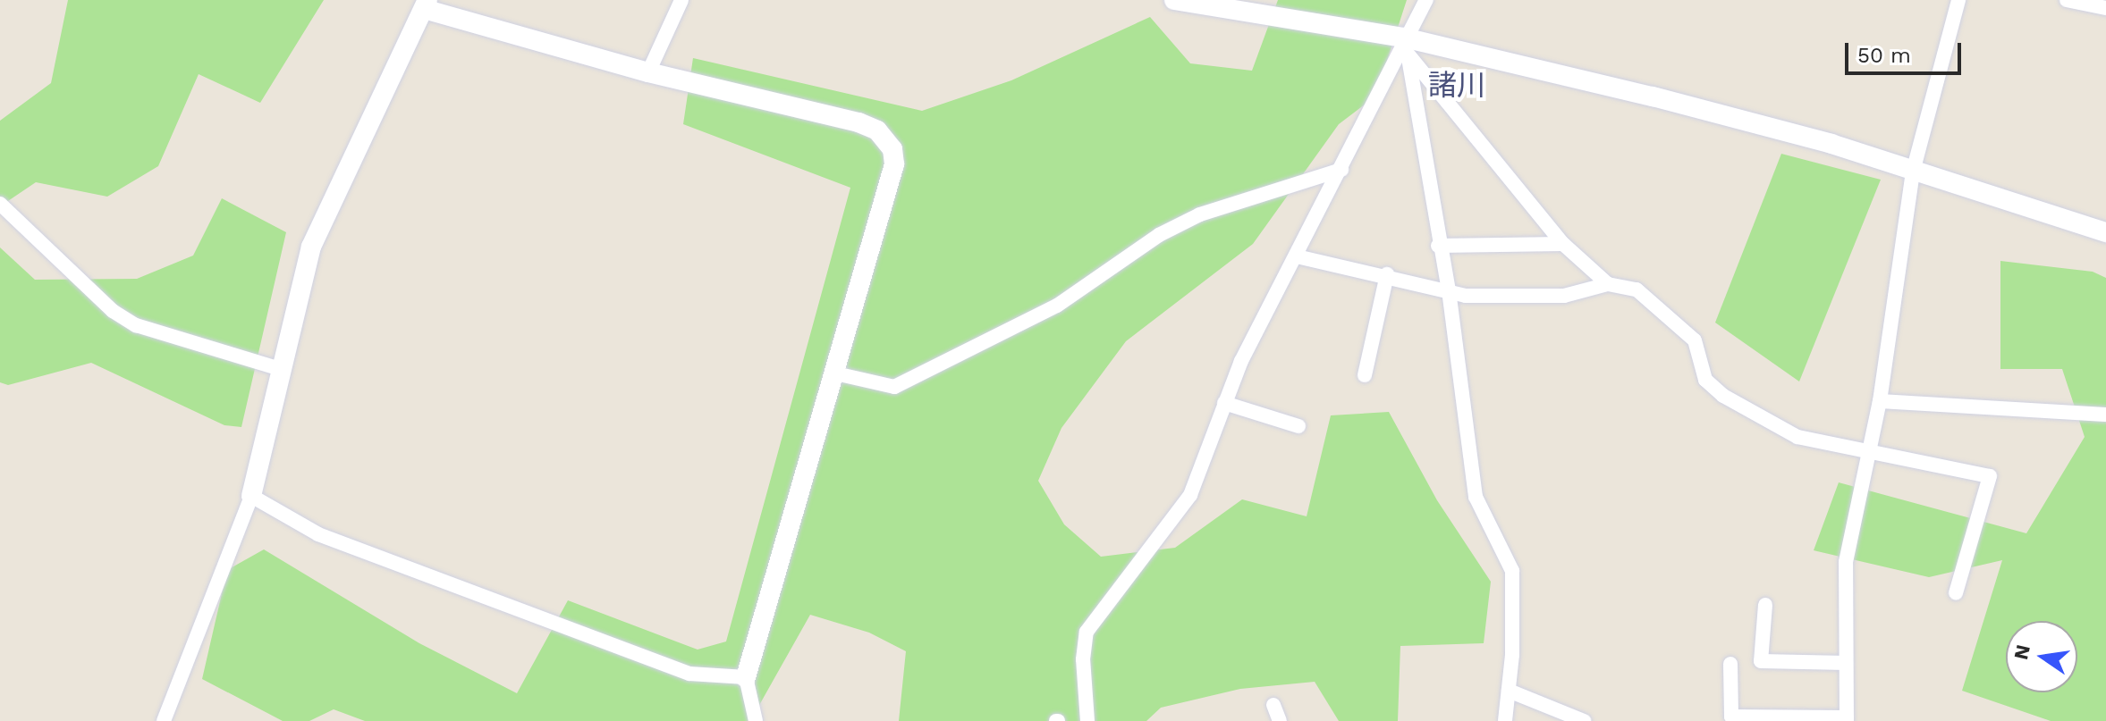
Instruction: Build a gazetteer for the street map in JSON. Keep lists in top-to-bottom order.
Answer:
{
  "districts": ["諸川"],
  "scale_bar": "50 m",
  "north": "left"
}
